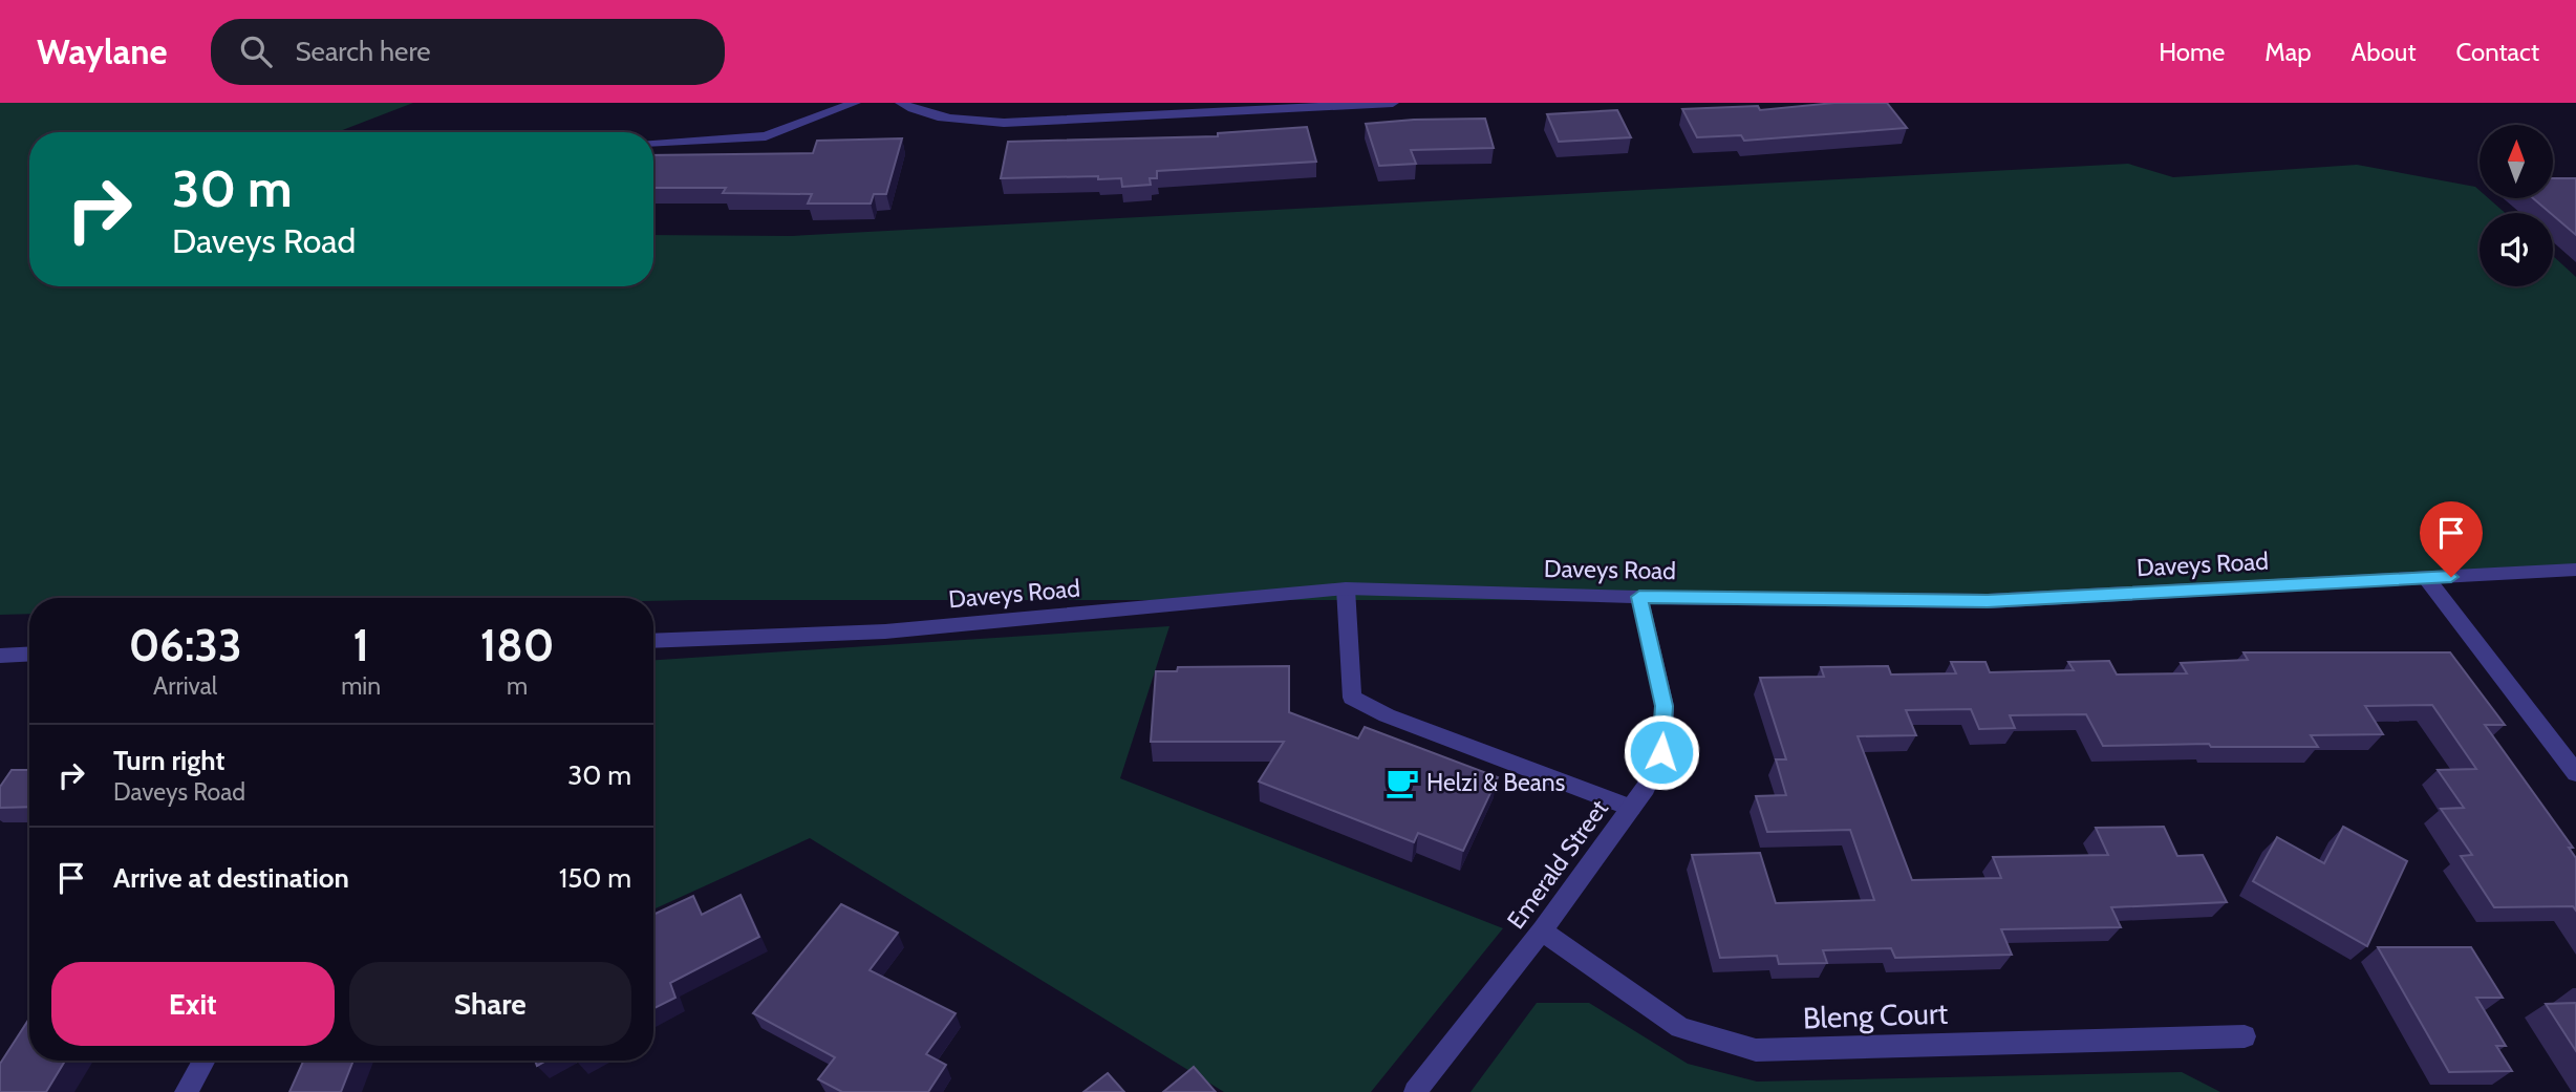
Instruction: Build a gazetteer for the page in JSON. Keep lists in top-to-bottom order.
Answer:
{
  "streets": {
    "street": ["Daveys Road", "Emerald Street", "Bleng Court"]
  },
  "crossings": [
    ["Daveys Road", "Emerald Street"],
    ["Emerald Street", "Bleng Court"]
  ],
  "places": {
    "cafe": ["Helzi & Beans"]
  },
  "north": "top",
  "page": {
    "header": "Waylane",
    "search": "Search here",
    "nav": [
      "Home",
      "Map",
      "About",
      "Contact"
    ],
    "turn": ["30 m", "Daveys Road"],
    "eta": [
      "06:33",
      "Arrival",
      "1",
      "min",
      "180",
      "m"
    ],
    "list": [
      {
        "name": "Turn right",
        "note": "Daveys Road",
        "value": "30 m"
      },
      {
        "name": "Arrive at destination",
        "value": "150 m"
      }
    ],
    "buttons": ["Exit", "Share"]
  }
}
